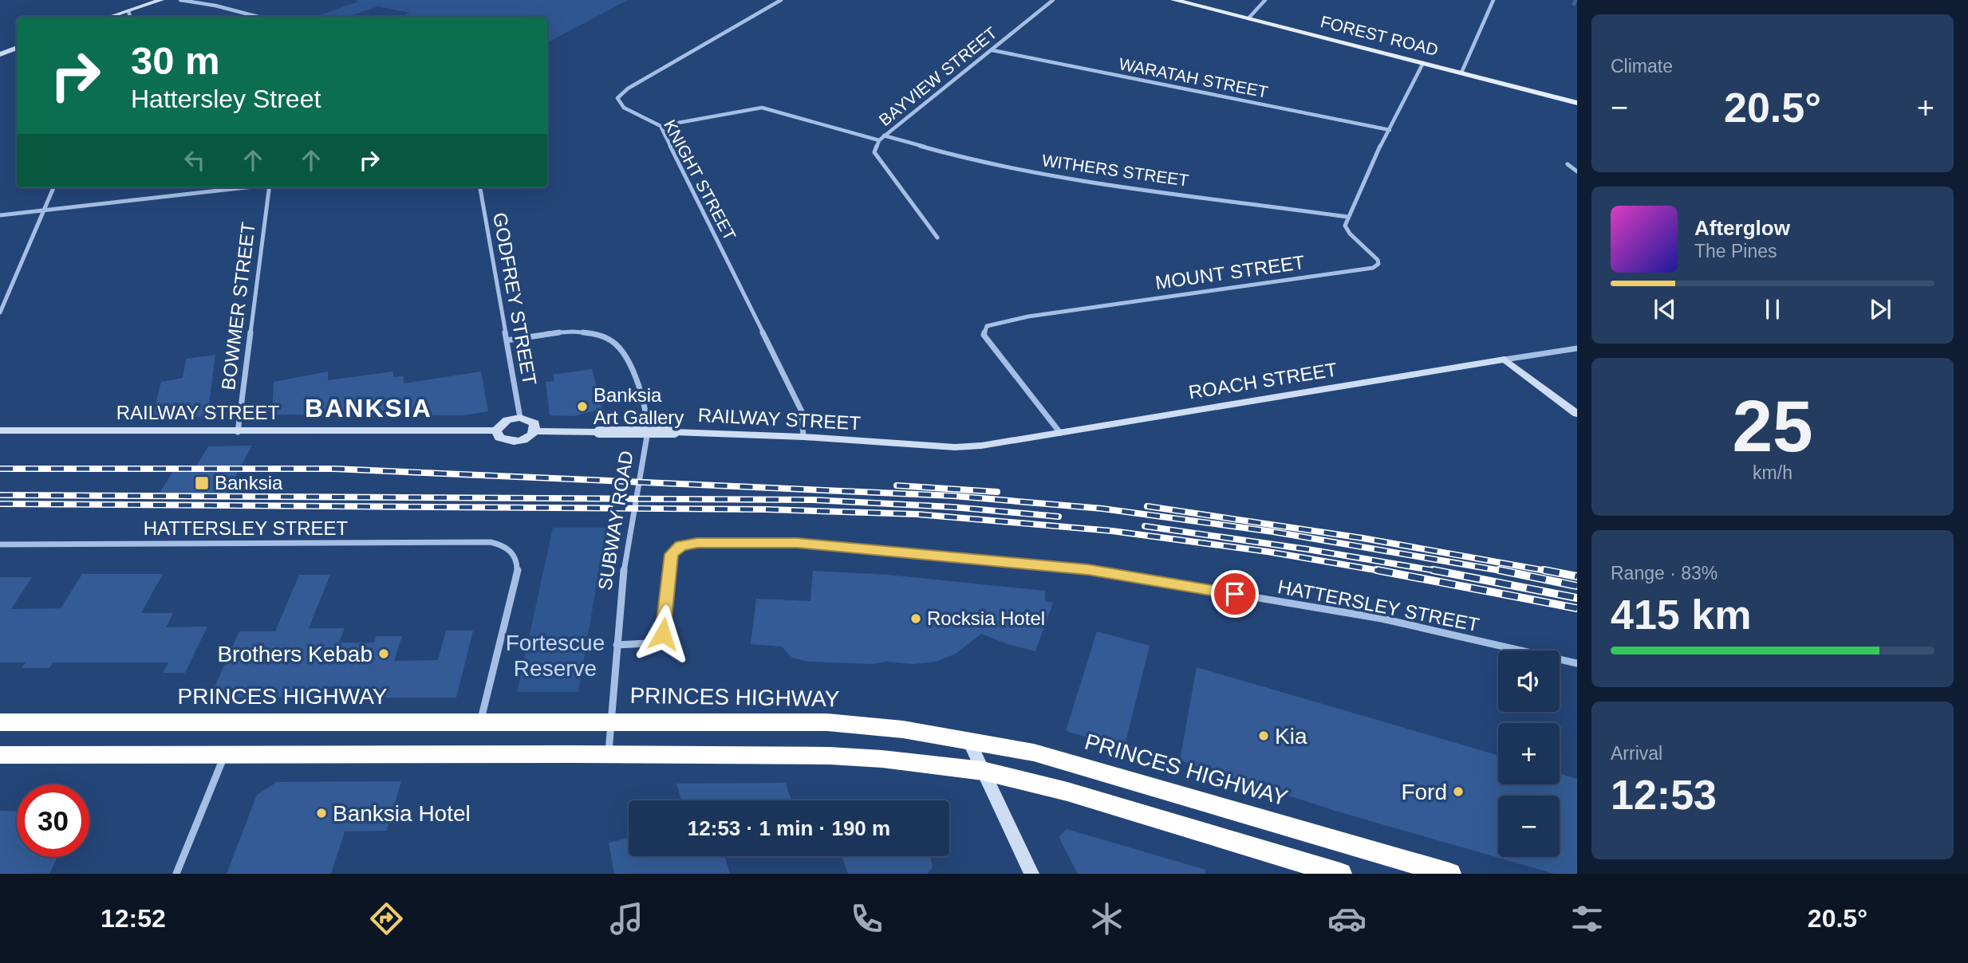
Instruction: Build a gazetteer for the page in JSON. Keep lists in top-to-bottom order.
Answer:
{
  "streets": {
    "highway": ["PRINCES HIGHWAY"],
    "main road": ["FOREST ROAD"],
    "street": [
      "BAYVIEW STREET",
      "WARATAH STREET",
      "WITHERS STREET",
      "KNIGHT STREET",
      "MOUNT STREET",
      "GODFREY STREET",
      "BOWMER STREET",
      "ROACH STREET",
      "RAILWAY STREET",
      "SUBWAY ROAD",
      "HATTERSLEY STREET"
    ]
  },
  "crossings": [
    ["BAYVIEW STREET", "WARATAH STREET"],
    ["BAYVIEW STREET", "WITHERS STREET"],
    ["WITHERS STREET", "MOUNT STREET"],
    ["KNIGHT STREET", "RAILWAY STREET"],
    ["MOUNT STREET", "ROACH STREET"],
    ["GODFREY STREET", "SUBWAY ROAD"],
    ["BOWMER STREET", "RAILWAY STREET"],
    ["ROACH STREET", "RAILWAY STREET"],
    ["SUBWAY ROAD", "HATTERSLEY STREET"],
    ["SUBWAY ROAD", "PRINCES HIGHWAY"],
    ["HATTERSLEY STREET", "PRINCES HIGHWAY"]
  ],
  "districts": ["BANKSIA"],
  "parks": ["Fortescue Reserve"],
  "places": {
    "other": [
      "Banksia Art Gallery",
      "Rocksia Hotel",
      "Brothers Kebab",
      "Kia",
      "Ford",
      "Banksia Hotel"
    ],
    "transit": ["Banksia"]
  },
  "page": {
    "tile": [
      "Climate",
      ["25", "km/h"],
      ["Range · 83%", "415 km"],
      ["Arrival", "12:53"]
    ],
    "turn": ["30 m", "Hattersley Street"],
    "heat": ["−", "20.5°", "+"],
    "song": ["Afterglow", "The Pines"],
    "map_buttons": ["+", "−"],
    "limit": "30",
    "trip": "12:53 · 1 min · 190 m",
    "tabs": ["12:52", "20.5°"]
  }
}
